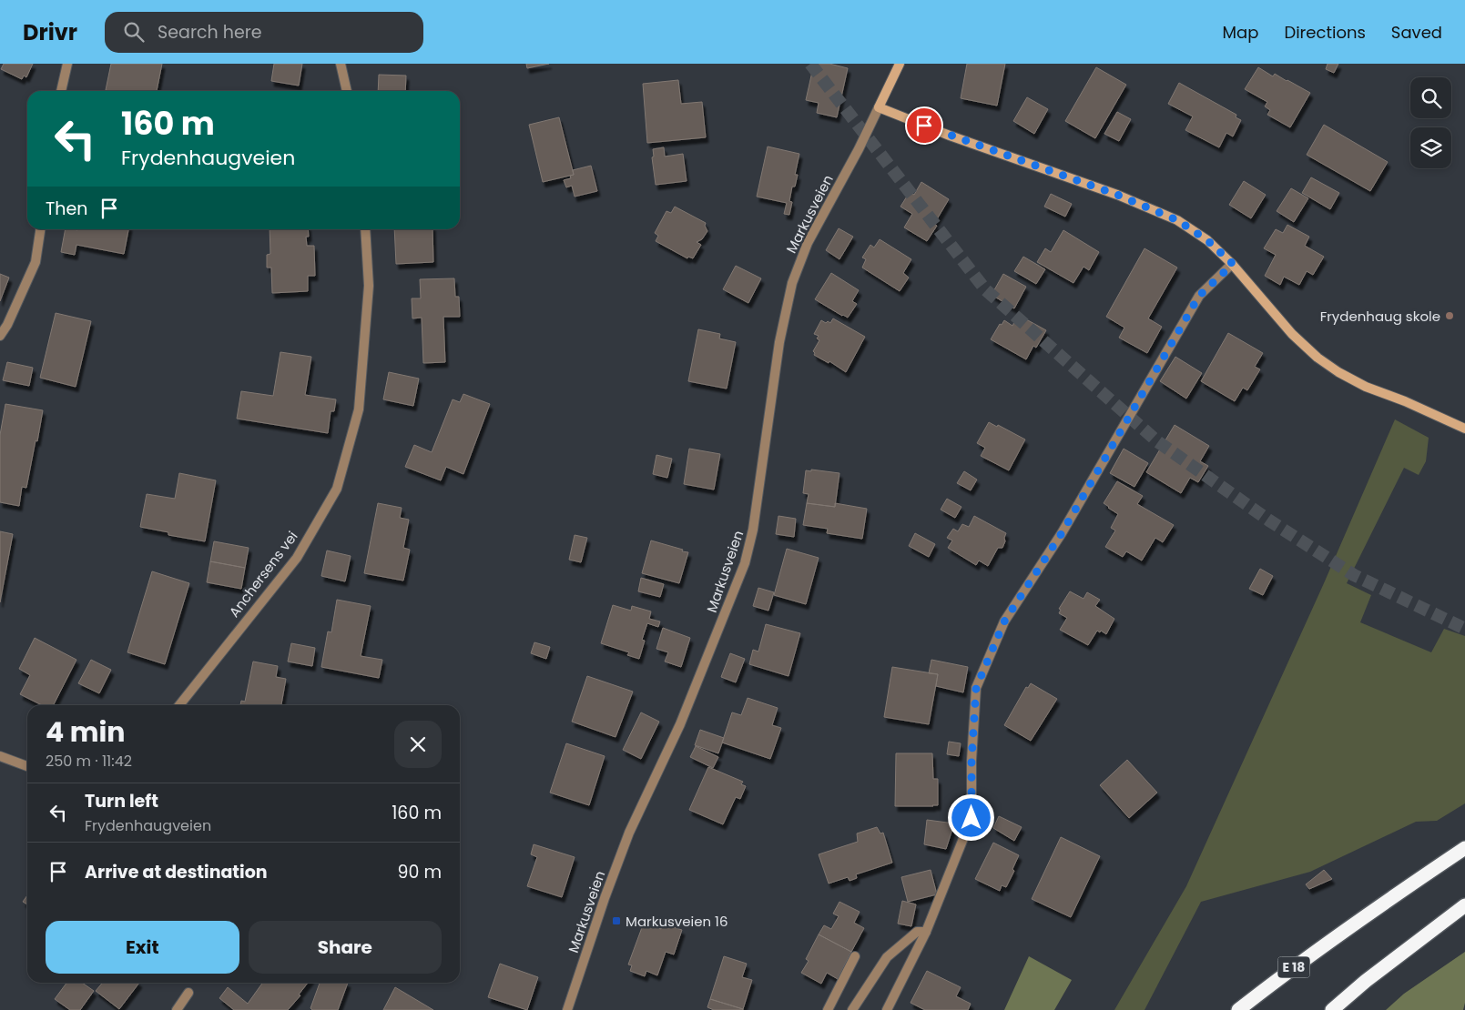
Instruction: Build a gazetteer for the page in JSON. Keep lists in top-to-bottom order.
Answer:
{
  "streets": {
    "highway": ["E 18"],
    "street": ["Markusveien", "Anchersens vei"]
  },
  "places": {
    "other": ["Frydenhaug skole"],
    "transit": ["Markusveien 16"]
  },
  "page": {
    "header": "Drivr",
    "search": "Search here",
    "nav": ["Map", "Directions", "Saved"],
    "turn": ["160 m", "Frydenhaugveien"],
    "then": "Then",
    "heading": ["4 min", "250 m · 11:42"],
    "list": [
      {
        "name": "Turn left",
        "note": "Frydenhaugveien",
        "value": "160 m"
      },
      {
        "name": "Arrive at destination",
        "value": "90 m"
      }
    ],
    "buttons": ["Exit", "Share"]
  }
}
